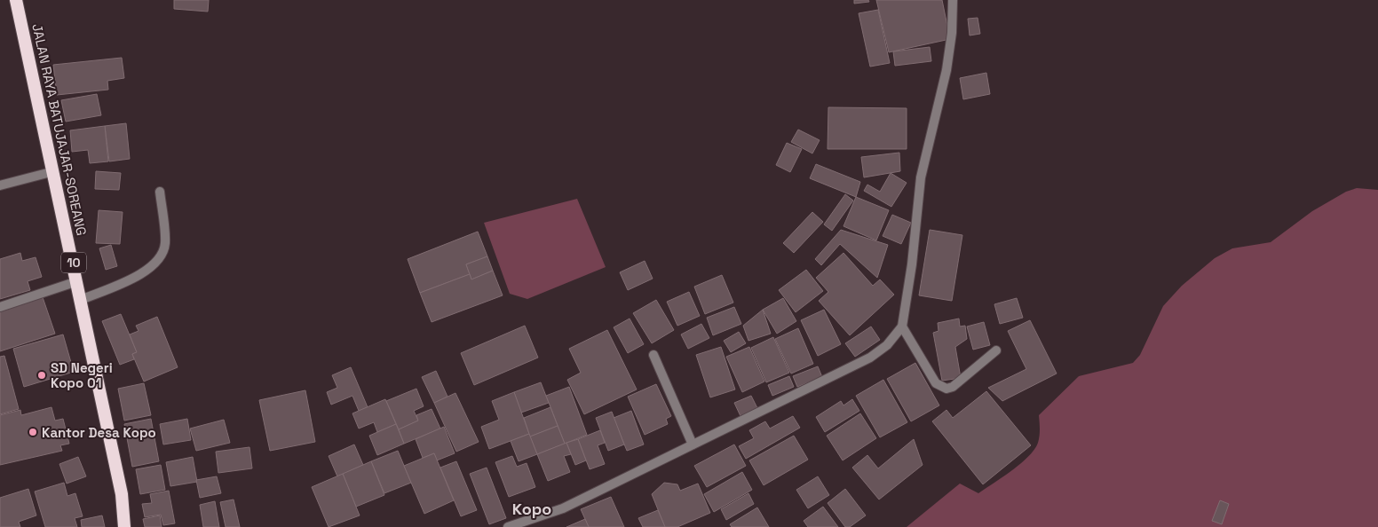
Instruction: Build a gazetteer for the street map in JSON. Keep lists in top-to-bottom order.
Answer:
{
  "streets": {
    "highway": ["JALAN RAYA BATUJAJAR-SOREANG", "10"]
  },
  "districts": ["Kopo"],
  "places": ["SD Negeri Kopo 01", "Kantor Desa Kopo"]
}
